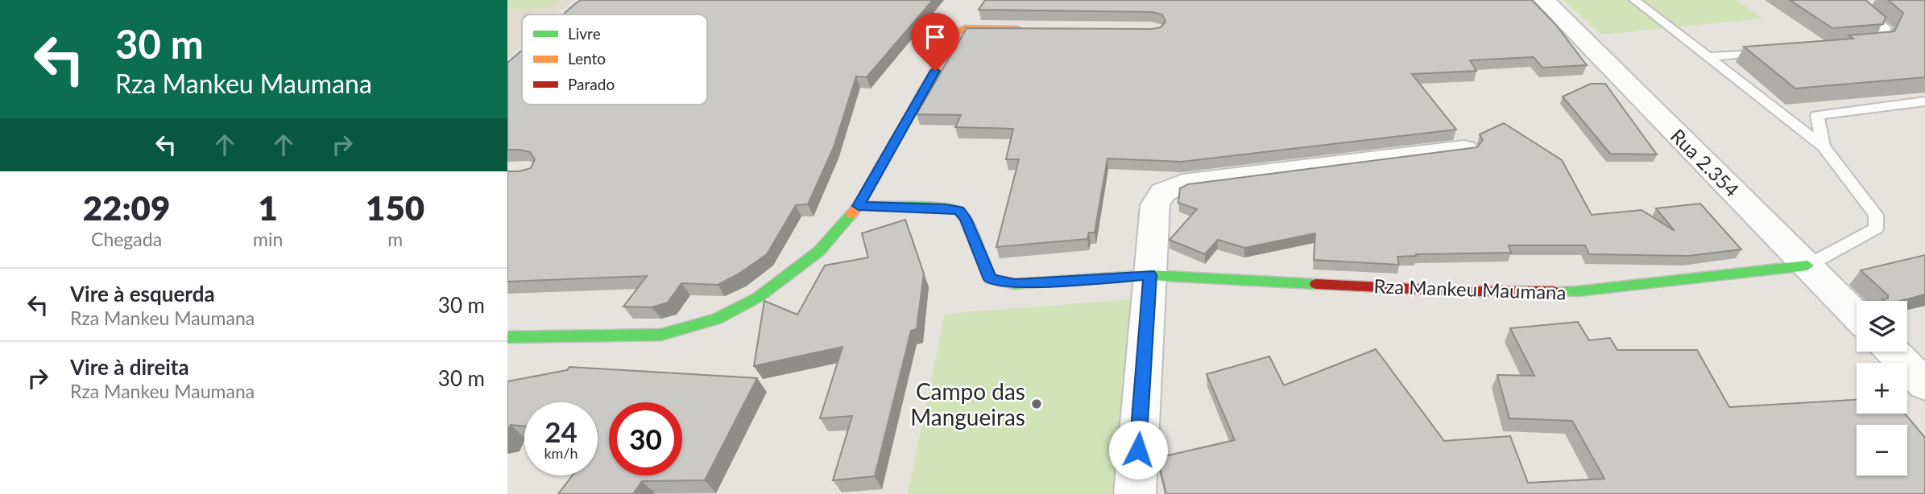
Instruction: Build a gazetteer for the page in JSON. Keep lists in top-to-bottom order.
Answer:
{
  "streets": {
    "street": ["Rua 2.354", "Rza Mankeu Maumana"]
  },
  "crossings": [
    ["Rua 2.354", "Rza Mankeu Maumana"]
  ],
  "places": ["Campo das Mangueiras"],
  "legend": ["Livre", "Lento", "Parado"],
  "page": {
    "turn": ["30 m", "Rza Mankeu Maumana"],
    "eta": [
      "22:09",
      "Chegada",
      "1",
      "min",
      "150",
      "m"
    ],
    "list": [
      {
        "name": "Vire à esquerda",
        "note": "Rza Mankeu Maumana",
        "value": "30 m"
      },
      {
        "name": "Vire à direita",
        "note": "Rza Mankeu Maumana",
        "value": "30 m"
      }
    ],
    "map_buttons": ["+", "−"],
    "speed": "24 km/h",
    "limit": "30"
  }
}
